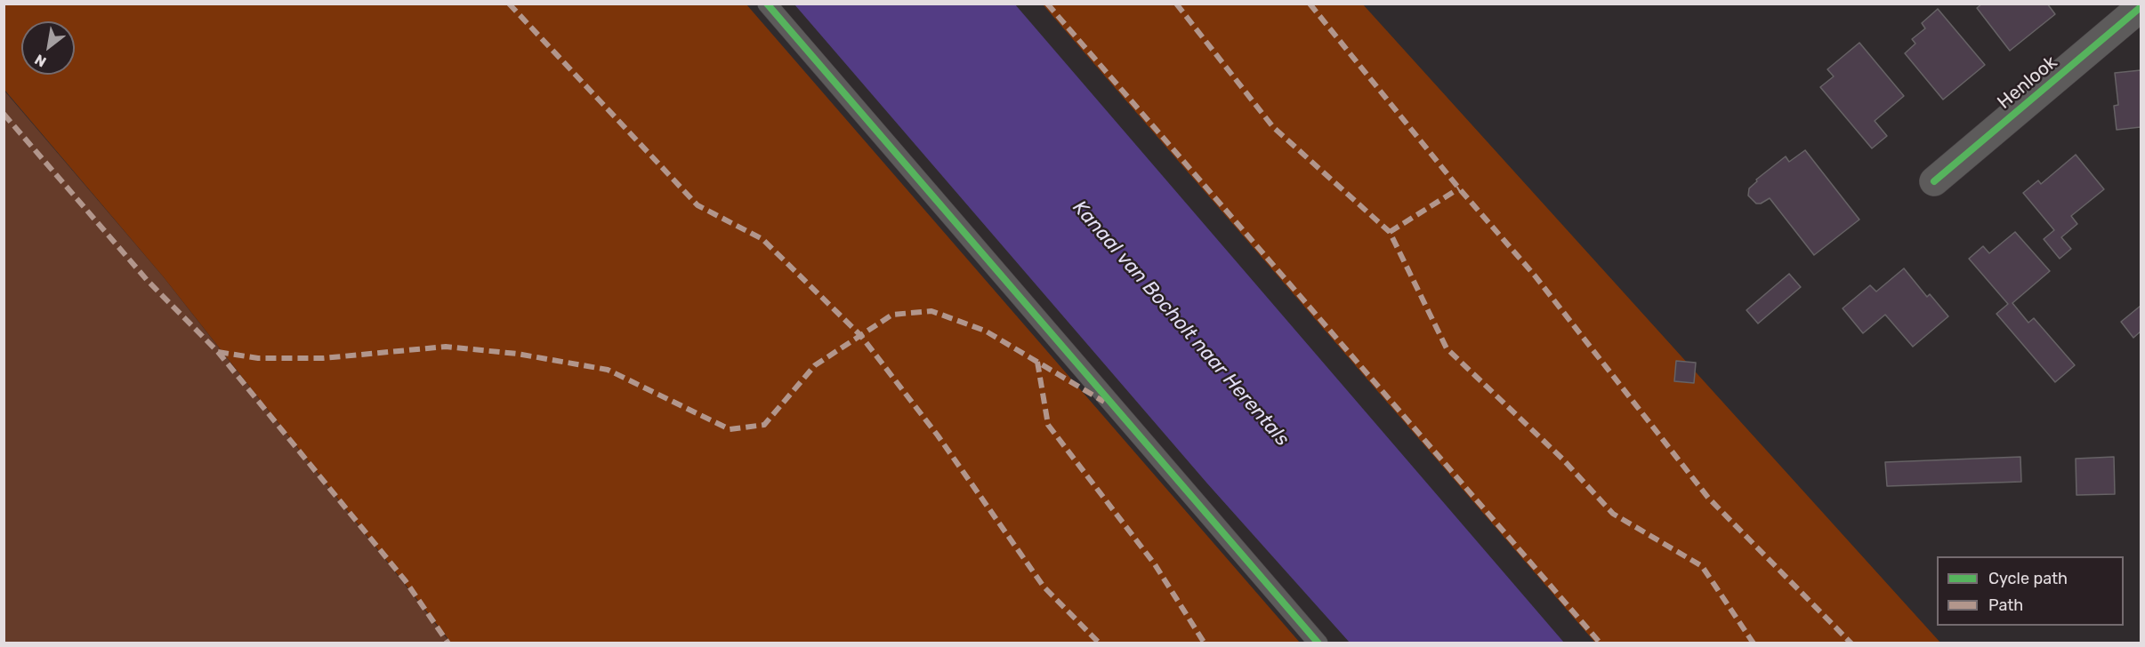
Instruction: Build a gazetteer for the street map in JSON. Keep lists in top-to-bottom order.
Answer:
{
  "streets": {
    "street": ["Henlook"]
  },
  "water": ["Kanaal van Bocholt naar Herentals"],
  "legend": ["Cycle path", "Path"],
  "north": "bottom left"
}
